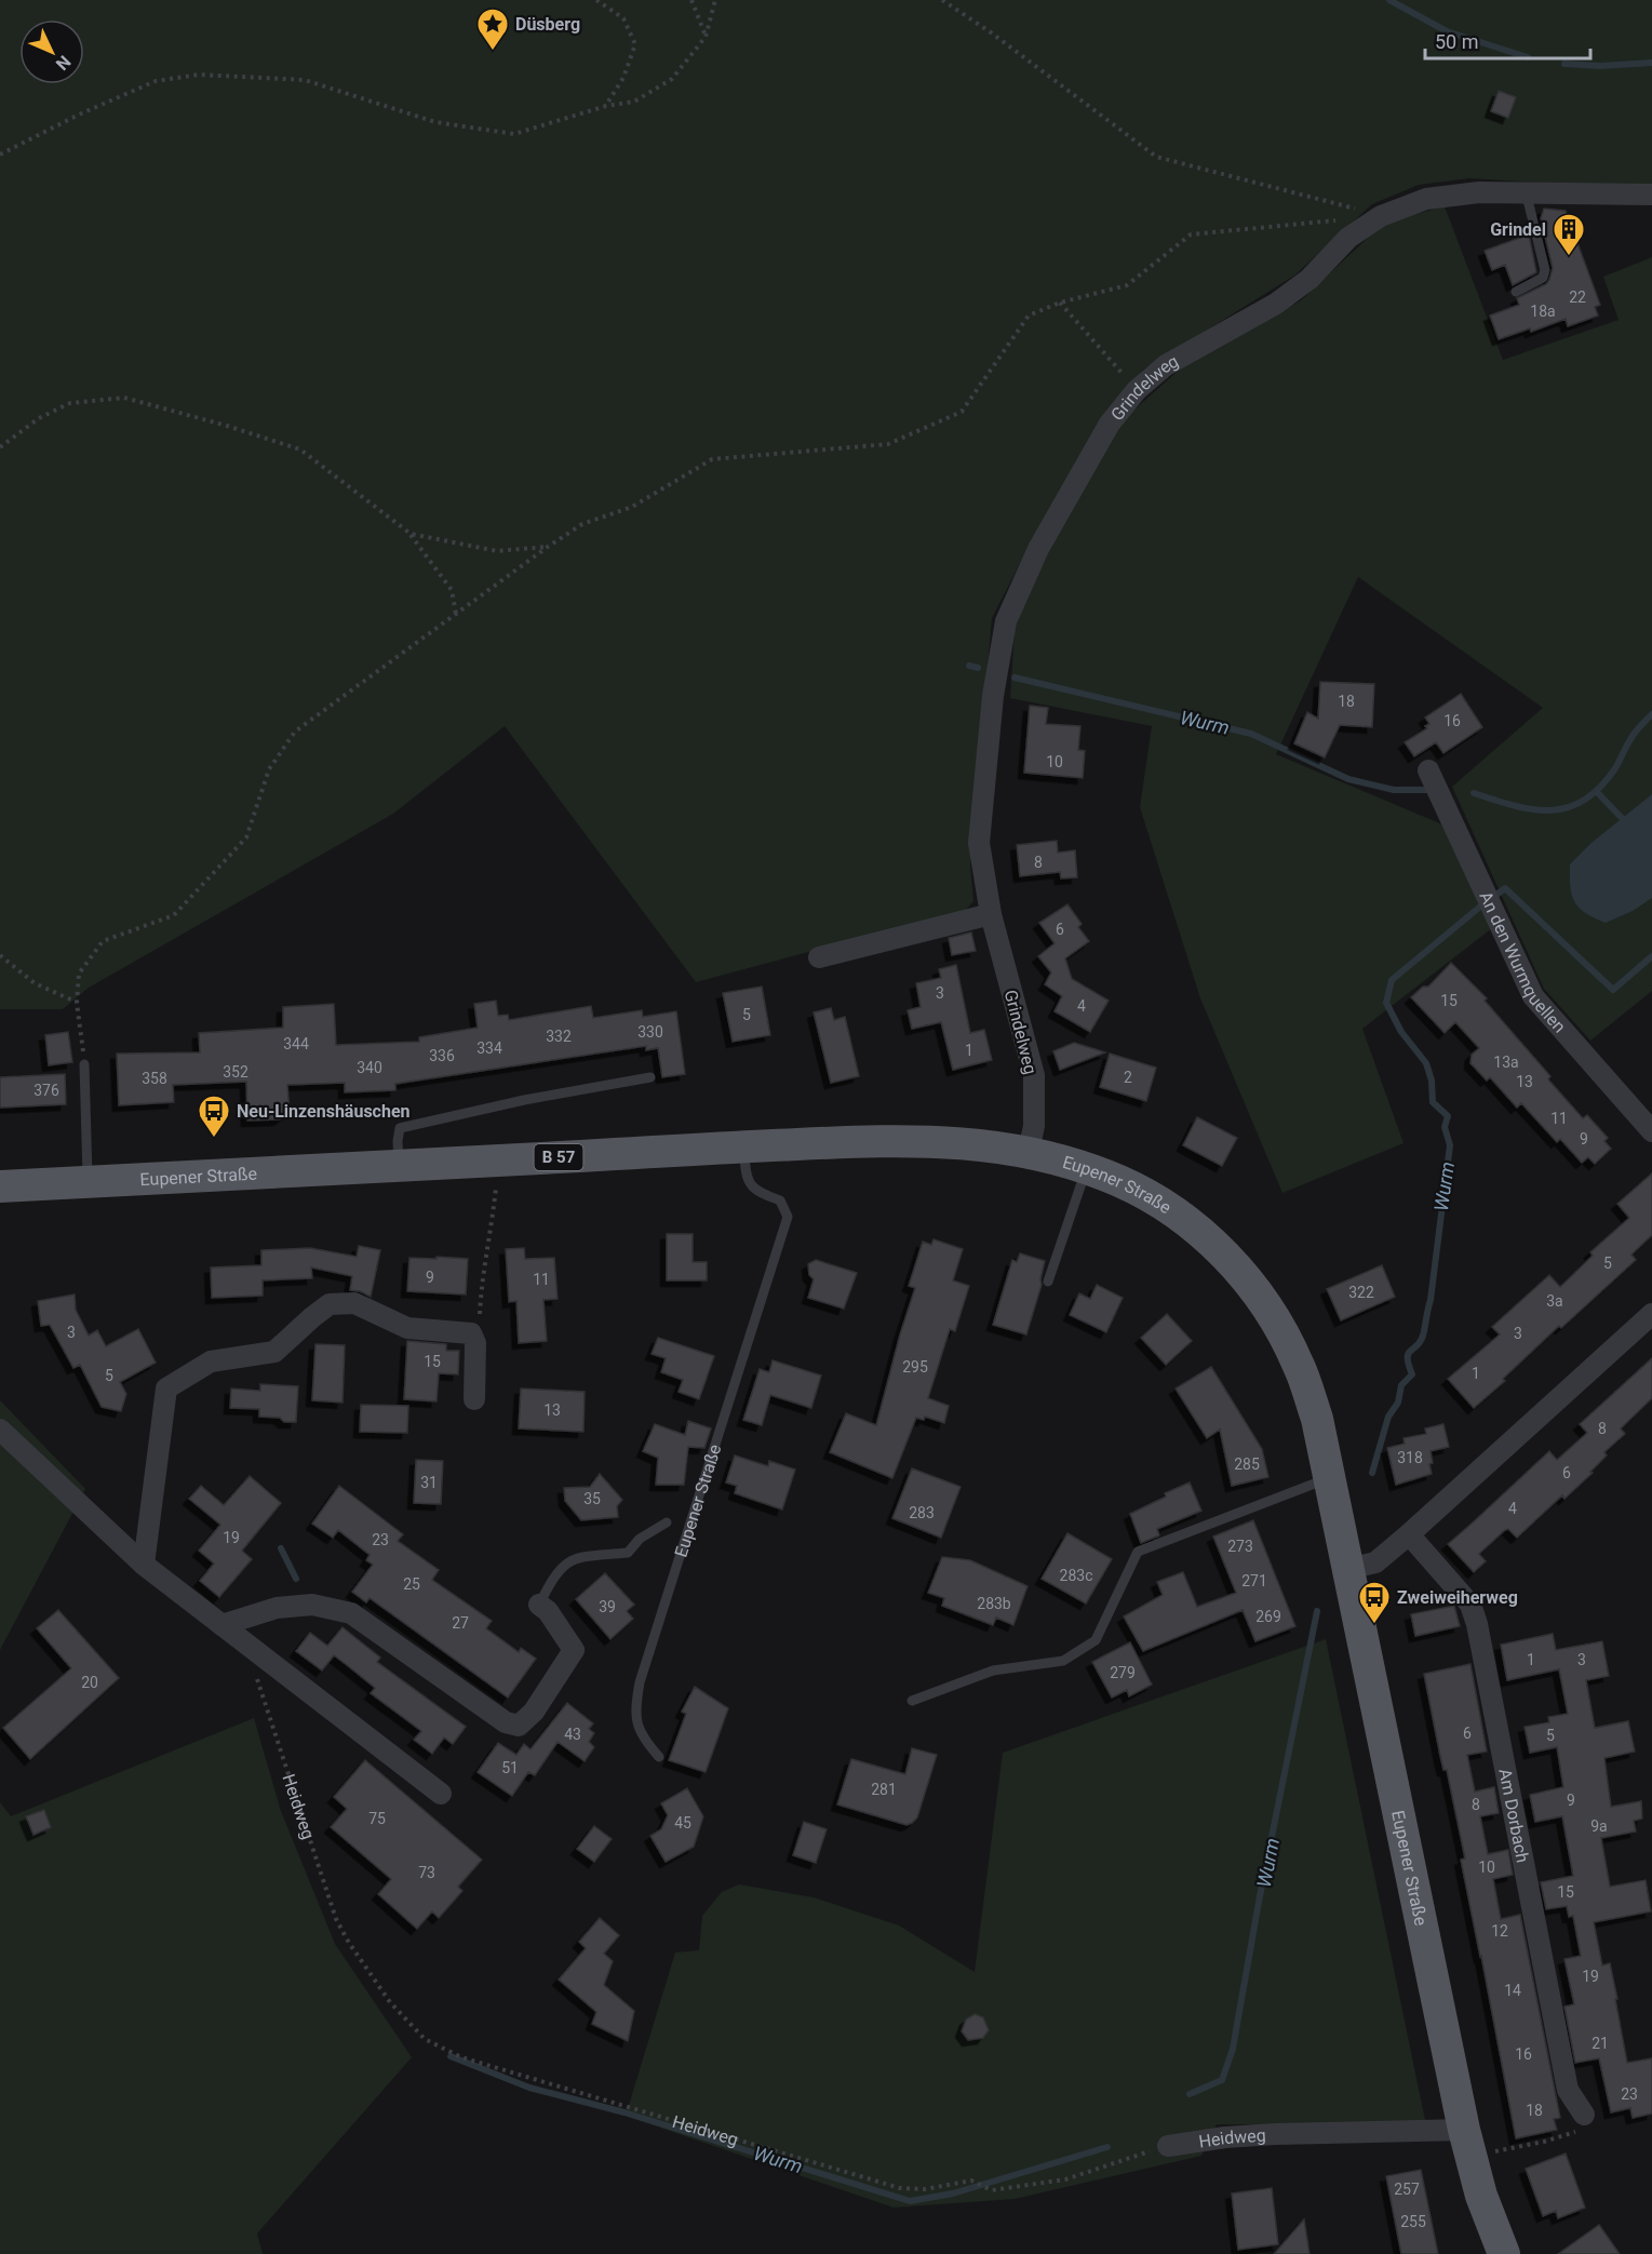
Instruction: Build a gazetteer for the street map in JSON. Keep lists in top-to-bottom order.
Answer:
{
  "streets": {
    "main road": ["B 57", "Eupener Straße"],
    "street": [
      "Grindelweg",
      "An den Wurmquellen",
      "Heidweg",
      "Am Dorbach"
    ]
  },
  "crossings": [
    ["Grindelweg", "Eupener Straße"],
    ["Eupener Straße", "Heidweg"]
  ],
  "water": ["Wurm"],
  "places": {
    "place": ["Düsberg"],
    "building": ["Grindel"],
    "bus stop": ["Neu-Linzenshäuschen", "Zweiweiherweg"]
  },
  "house_numbers": [
    "22",
    "18a",
    "18",
    "16",
    "10",
    "8",
    "6",
    "3",
    "15",
    "4",
    "5",
    "330",
    "332",
    "344",
    "334",
    "1",
    "336",
    "13a",
    "340",
    "352",
    "2",
    "358",
    "13",
    "376",
    "11",
    "9",
    "5",
    "9",
    "11",
    "322",
    "3a",
    "3",
    "3",
    "15",
    "295",
    "1",
    "5",
    "13",
    "8",
    "318",
    "285",
    "6",
    "31",
    "35",
    "4",
    "283",
    "19",
    "23",
    "273",
    "283c",
    "271",
    "25",
    "283b",
    "39",
    "269",
    "27",
    "1",
    "3",
    "279",
    "20",
    "6",
    "43",
    "5",
    "51",
    "281",
    "9",
    "8",
    "75",
    "45",
    "9a",
    "10",
    "73",
    "15",
    "12",
    "19",
    "14",
    "21",
    "16",
    "23",
    "18",
    "257",
    "255"
  ],
  "scale_bar": "50 m",
  "north": "bottom right"
}
